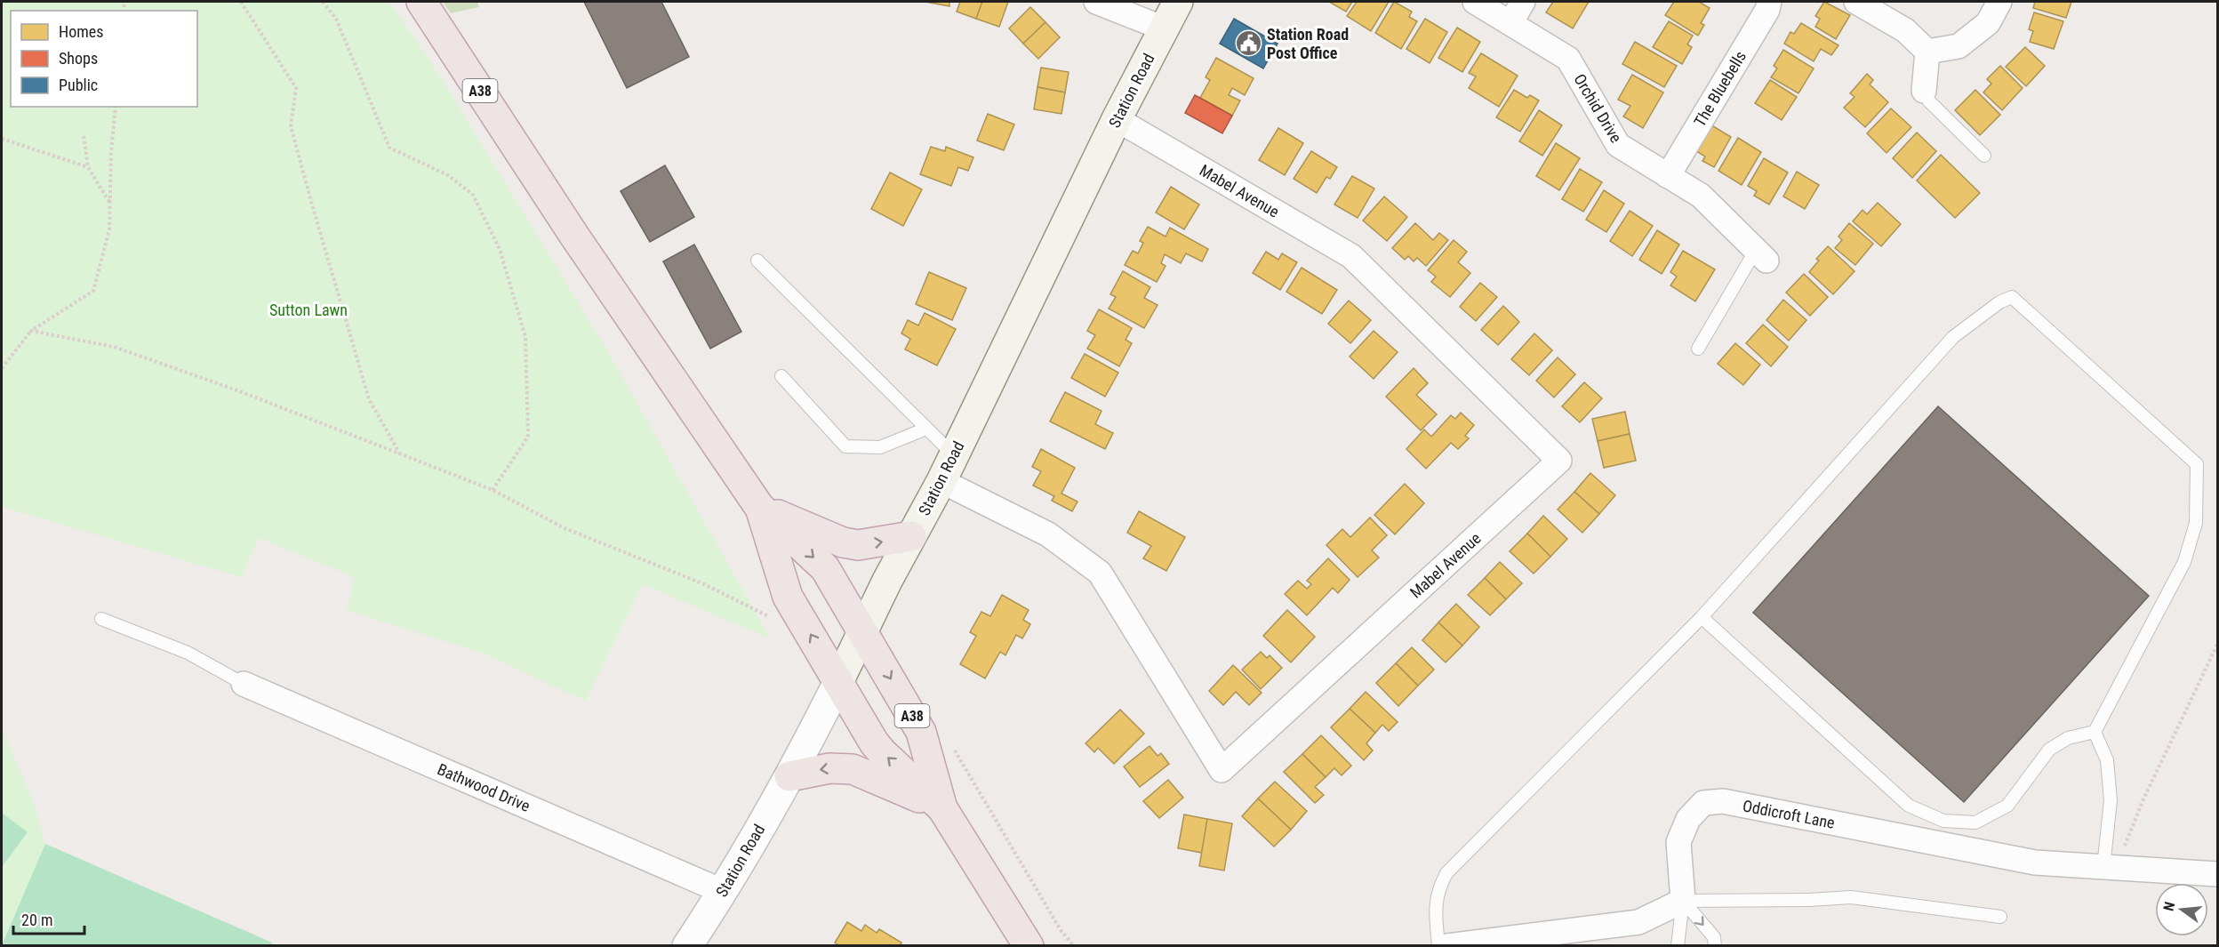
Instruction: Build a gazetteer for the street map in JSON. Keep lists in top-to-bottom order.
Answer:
{
  "streets": {
    "highway": ["A38"],
    "main road": ["Station Road"],
    "street": [
      "The Bluebells",
      "Orchid Drive",
      "Mabel Avenue",
      "Bathwood Drive",
      "Oddicroft Lane"
    ]
  },
  "crossings": [
    ["The Bluebells", "Orchid Drive"],
    ["A38", "Station Road"],
    ["Station Road", "Mabel Avenue"],
    ["Station Road", "Bathwood Drive"]
  ],
  "parks": ["Sutton Lawn"],
  "places": {
    "public building": ["Station Road Post Office"]
  },
  "legend": ["Homes", "Shops", "Public"],
  "scale_bar": "20 m",
  "north": "left"
}
